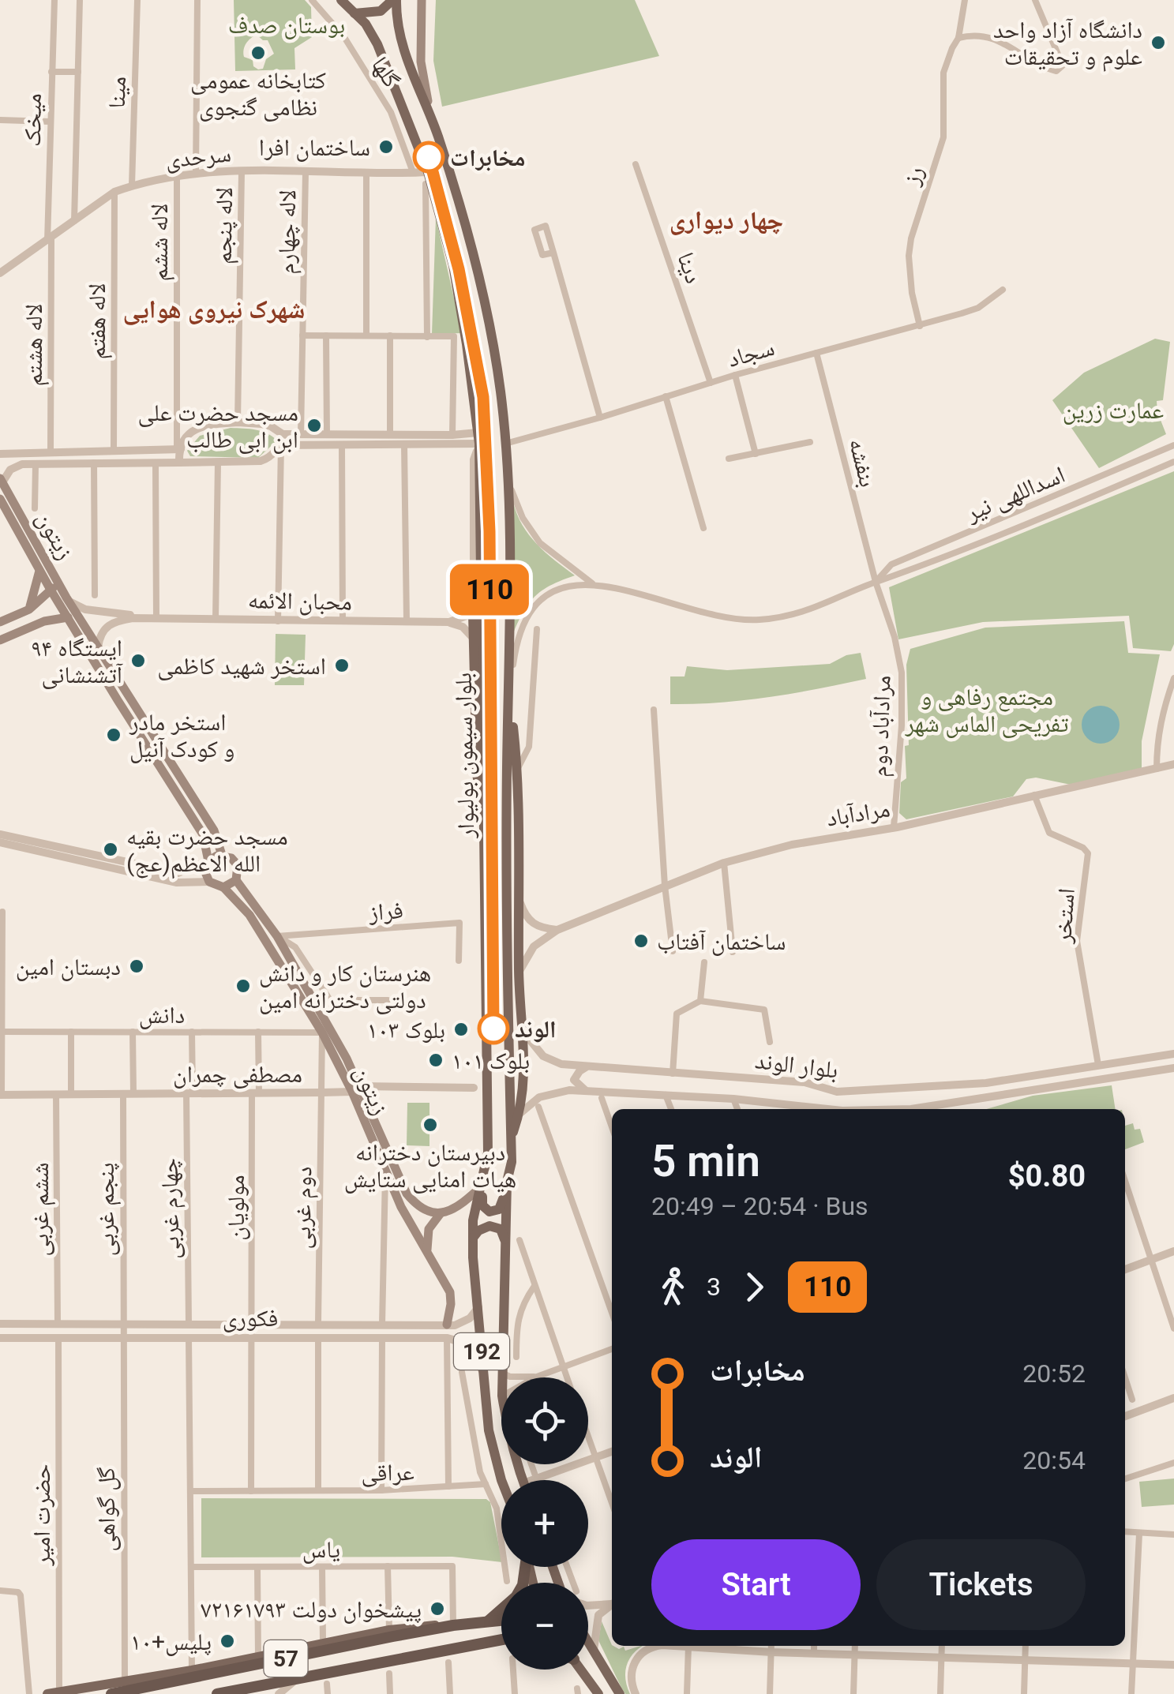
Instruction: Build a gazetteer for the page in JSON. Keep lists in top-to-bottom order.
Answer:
{
  "streets": {
    "highway": ["57"],
    "main road": ["زیتون", "بلوار سیمون بولیوار", "192"],
    "street": [
      "گلها",
      "مینا",
      "میخک",
      "سرحدی",
      "رز",
      "لاله پنجم",
      "لاله چهارم",
      "لاله ششم",
      "دینا",
      "لاله هفتم",
      "لاله هشتم",
      "سجاد",
      "بنفشه",
      "اسداللهی نیر",
      "محبان الائمه",
      "مرادآباد دوم",
      "مرادآباد",
      "فراز",
      "استخر",
      "دانش",
      "بلوار الوند",
      "مصطفی چمران",
      "مولویان",
      "دوم غربی",
      "چهارم غربی",
      "ششم غربی",
      "پنجم غربی",
      "فکوری",
      "عراقی",
      "گل گواهی",
      "حضرت امیر",
      "یاس"
    ]
  },
  "crossings": [
    ["گلها", "سرحدی"],
    ["مینا", "سرحدی"],
    ["میخک", "سرحدی"],
    ["میخک", "لاله هشتم"],
    ["سرحدی", "لاله پنجم"],
    ["سرحدی", "لاله چهارم"],
    ["سرحدی", "لاله ششم"],
    ["سرحدی", "لاله هفتم"],
    ["سرحدی", "لاله هشتم"],
    ["سرحدی", "بلوار سیمون بولیوار"],
    ["رز", "سجاد"],
    ["دینا", "سجاد"],
    ["سجاد", "بنفشه"],
    ["سجاد", "بلوار سیمون بولیوار"],
    ["بنفشه", "اسداللهی نیر"],
    ["بنفشه", "مرادآباد دوم"],
    ["اسداللهی نیر", "مرادآباد دوم"],
    ["اسداللهی نیر", "بلوار سیمون بولیوار"],
    ["زیتون", "فراز"],
    ["زیتون", "دانش"],
    ["زیتون", "مصطفی چمران"],
    ["زیتون", "دوم غربی"],
    ["زیتون", "فکوری"],
    ["مرادآباد دوم", "مرادآباد"],
    ["بلوار سیمون بولیوار", "فکوری"],
    ["مرادآباد", "استخر"],
    ["استخر", "بلوار الوند"],
    ["دانش", "مولویان"],
    ["دانش", "دوم غربی"],
    ["دانش", "چهارم غربی"],
    ["مصطفی چمران", "مولویان"],
    ["مصطفی چمران", "دوم غربی"],
    ["مصطفی چمران", "چهارم غربی"],
    ["مصطفی چمران", "ششم غربی"],
    ["مصطفی چمران", "پنجم غربی"],
    ["مولویان", "فکوری"],
    ["مولویان", "عراقی"],
    ["دوم غربی", "فکوری"],
    ["چهارم غربی", "فکوری"],
    ["ششم غربی", "فکوری"],
    ["پنجم غربی", "فکوری"],
    ["پنجم غربی", "گل گواهی"],
    ["فکوری", "گل گواهی"],
    ["فکوری", "حضرت امیر"],
    ["یاس", "57"]
  ],
  "districts": ["چهار دیواری", "شهرک نیروی هوایی"],
  "parks": ["بوستان صدف", "عمارت زرین", "مجتمع رفاهی و تفریحی الماس شهر"],
  "places": [
    "دانشگاه آزاد واحد علوم و تحقیقات",
    "کتابخانه عمومی نظامی گنجوی",
    "ساختمان افرا",
    "مخابرات",
    "مسجد حضرت علی ابن ابی طالب",
    "ایستگاه ۹۴ آتشنشانی",
    "استخر شهید کاظمی",
    "استخر مادر و کودک آنیل",
    "مسجد حضرت بقیه الله الاعظم(عج)",
    "ساختمان آفتاب",
    "دبستان امین",
    "هنرستان کار و دانش دولتی دخترانه امین",
    "الوند",
    "بلوک ۱۰۳",
    "بلوک ۱۰۱",
    "دبیرستان دخترانه هیات امنایی ستایش",
    "پیشخوان دولت ۷۲۱۶۱۷۹۳",
    "پلیس+۱۰"
  ],
  "lines": ["bus line 110"],
  "page": {
    "on_map": "110",
    "heading": ["5 min", "20:49 – 20:54 · Bus", "$0.80"],
    "legs": ["3", "110"],
    "list": [
      {
        "name": "مخابرات",
        "value": "20:52"
      },
      {
        "name": "الوند",
        "value": "20:54"
      }
    ],
    "map_buttons": ["+", "−"],
    "buttons": ["Start", "Tickets"]
  }
}
